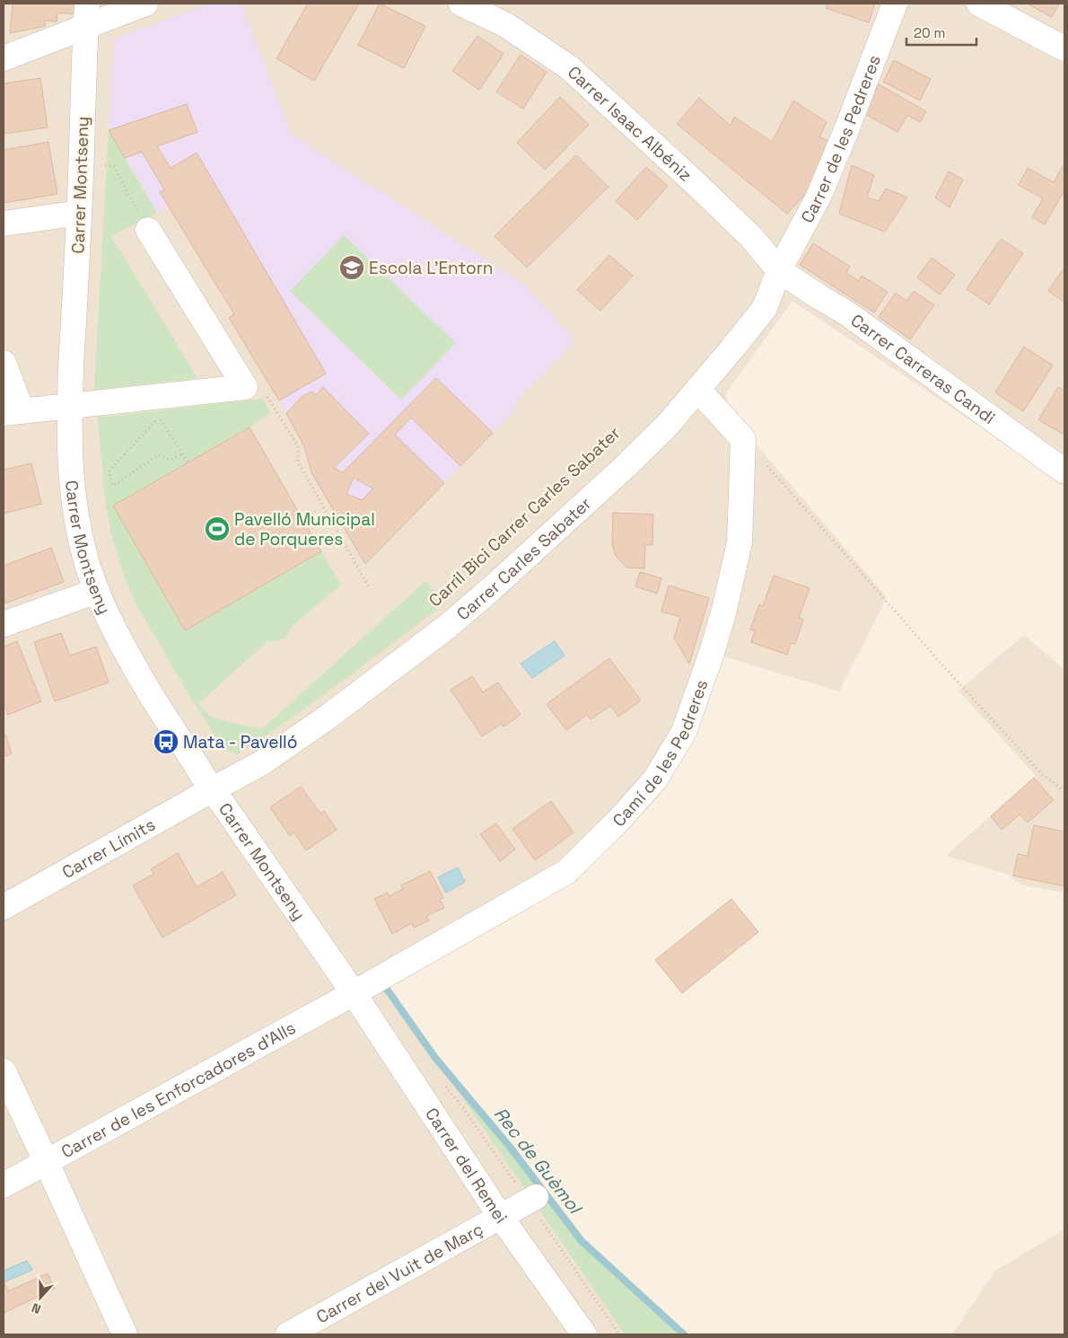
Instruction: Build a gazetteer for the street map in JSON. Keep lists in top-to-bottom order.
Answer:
{
  "streets": {
    "street": [
      "Carrer Isaac Albéniz",
      "Carrer de les Pedreres",
      "Carrer Montseny",
      "Carrer Carreras Candi",
      "Carrer Carles Sabater",
      "Camí de les Pedreres",
      "Carrer Límits",
      "Carrer de les Enforcadores d'Alls",
      "Carrer del Remei",
      "Carrer del Vuit de Març"
    ]
  },
  "crossings": [
    ["Carrer Isaac Albéniz", "Carrer de les Pedreres"],
    ["Carrer Isaac Albéniz", "Carrer Carreras Candi"],
    ["Carrer Isaac Albéniz", "Carrer Carles Sabater"],
    ["Carrer de les Pedreres", "Carrer Carreras Candi"],
    ["Carrer de les Pedreres", "Carrer Carles Sabater"],
    ["Carrer Montseny", "Carrer Carles Sabater"],
    ["Carrer Montseny", "Camí de les Pedreres"],
    ["Carrer Montseny", "Carrer Límits"],
    ["Carrer Montseny", "Carrer de les Enforcadores d'Alls"],
    ["Carrer Montseny", "Carrer del Remei"],
    ["Carrer Carreras Candi", "Carrer Carles Sabater"],
    ["Carrer Carles Sabater", "Carrer Límits"],
    ["Camí de les Pedreres", "Carrer de les Enforcadores d'Alls"],
    ["Camí de les Pedreres", "Carrer del Remei"],
    ["Carrer de les Enforcadores d'Alls", "Carrer del Remei"],
    ["Carrer del Remei", "Carrer del Vuit de Març"]
  ],
  "water": ["Rec de Guèmol"],
  "places": {
    "school or university": ["Escola L'Entorn"],
    "sports": ["Pavelló Municipal de Porqueres"],
    "bus stop": ["Mata - Pavelló"]
  },
  "scale_bar": "20 m",
  "north": "bottom"
}
